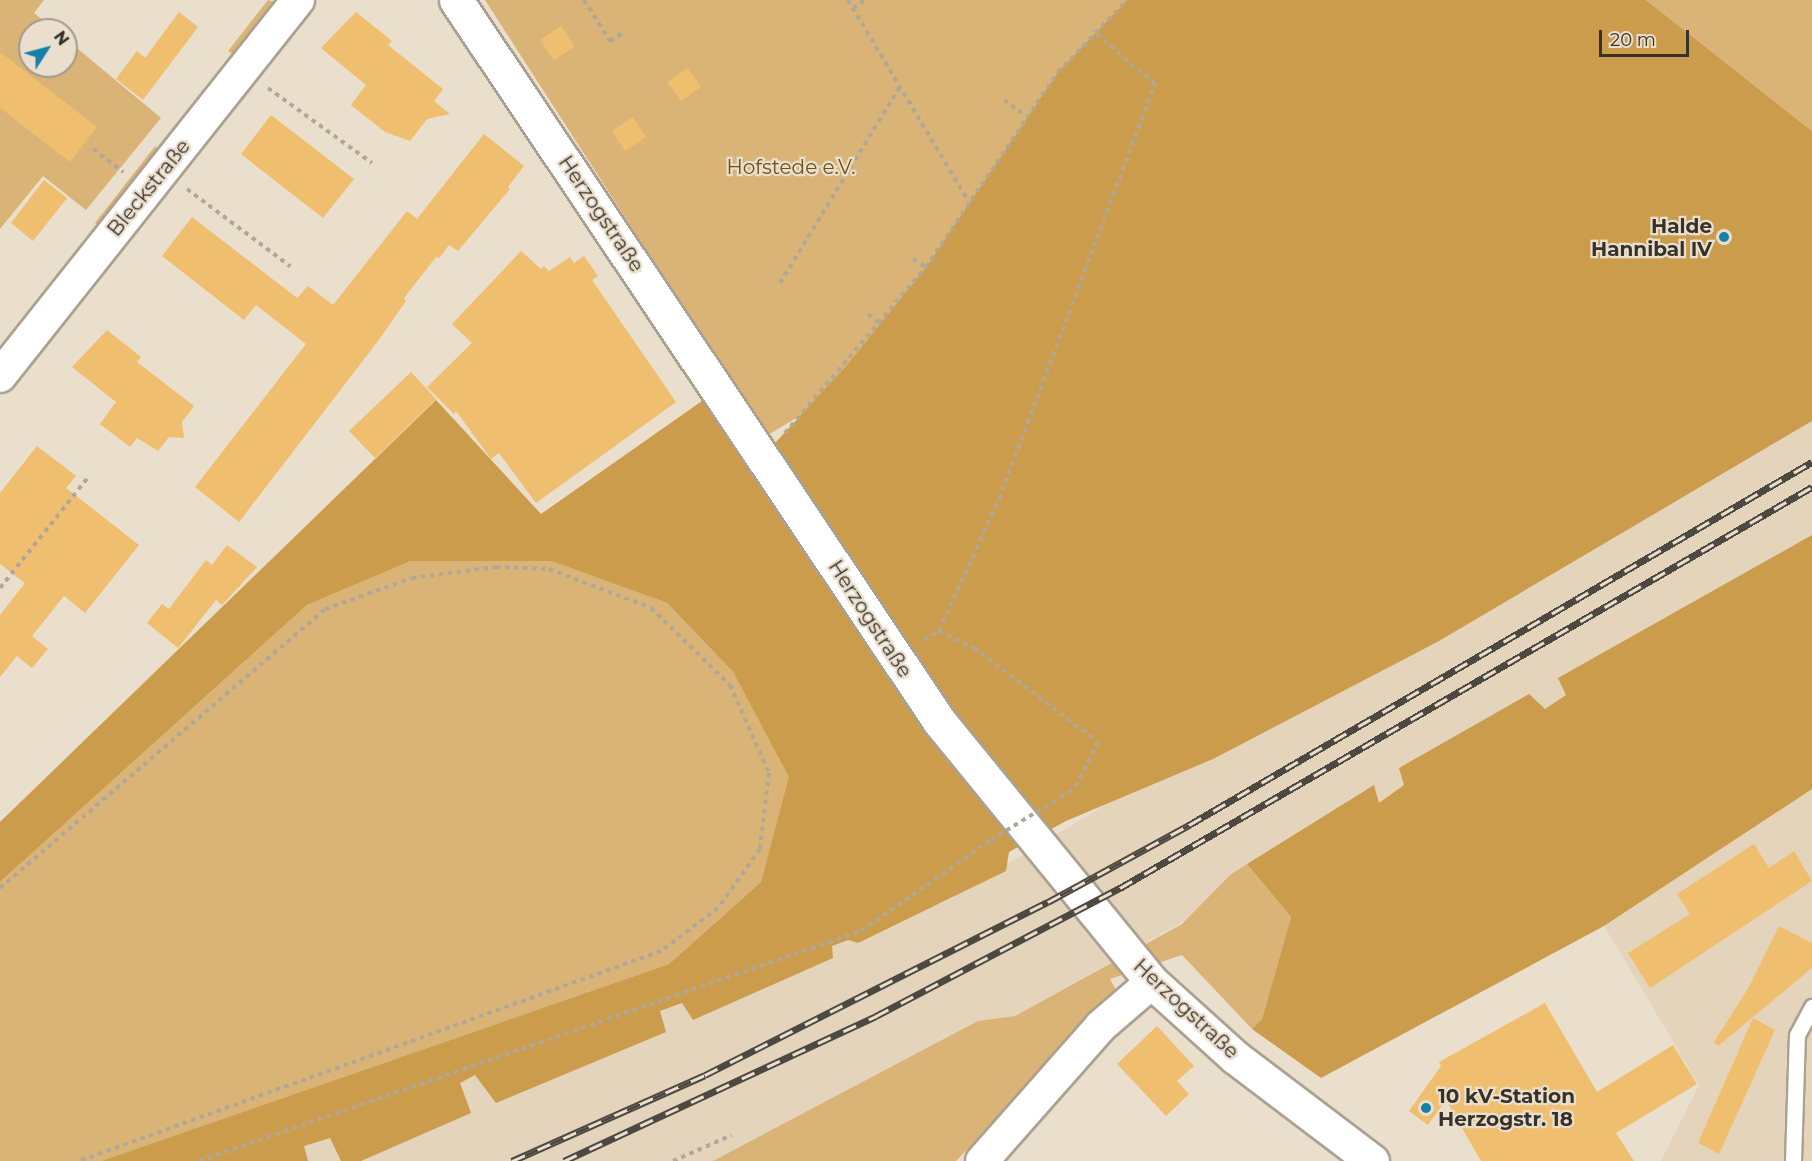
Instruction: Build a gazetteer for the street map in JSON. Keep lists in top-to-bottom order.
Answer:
{
  "streets": {
    "street": ["Bleckstraße", "Herzogstraße"]
  },
  "parks": ["Hofstede e.V."],
  "places": ["Halde Hannibal IV", "10 kV-Station Herzogstr. 18"],
  "scale_bar": "20 m",
  "north": "top right"
}
